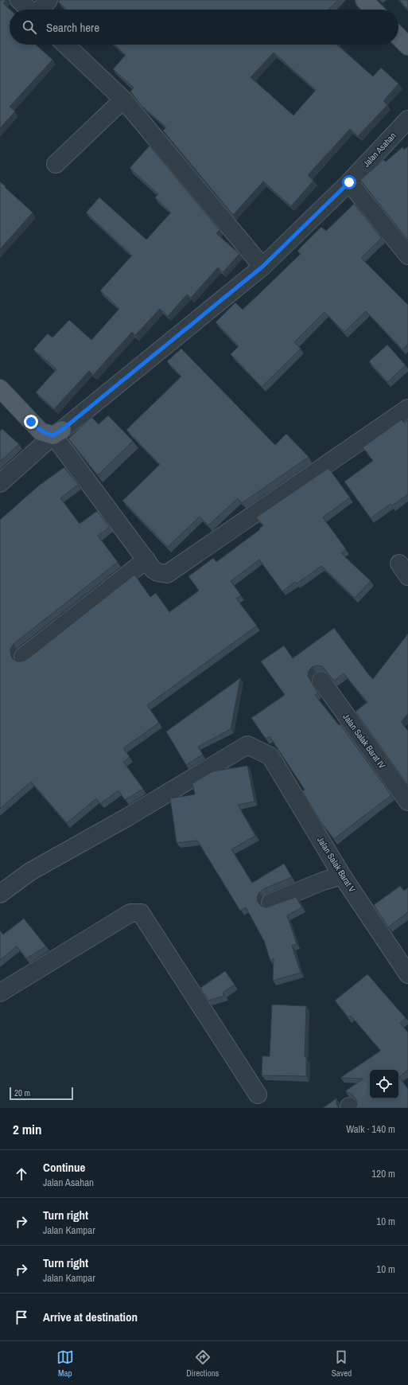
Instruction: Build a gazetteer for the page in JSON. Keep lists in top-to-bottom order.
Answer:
{
  "streets": {
    "street": ["Jalan Asahan", "Jalan Salak Barat IV", "Jalan Salak Barat V"]
  },
  "scale_bar": "20 m",
  "page": {
    "search": "Search here",
    "scale": "20 m",
    "heading": ["2 min", "Walk · 140 m"],
    "list": [
      ["Continue", "Jalan Asahan", "120 m"],
      ["Turn right", "Jalan Kampar", "10 m"],
      ["Turn right", "Jalan Kampar", "10 m"],
      "Arrive at destination"
    ],
    "nav": ["Map", "Directions", "Saved"]
  }
}
